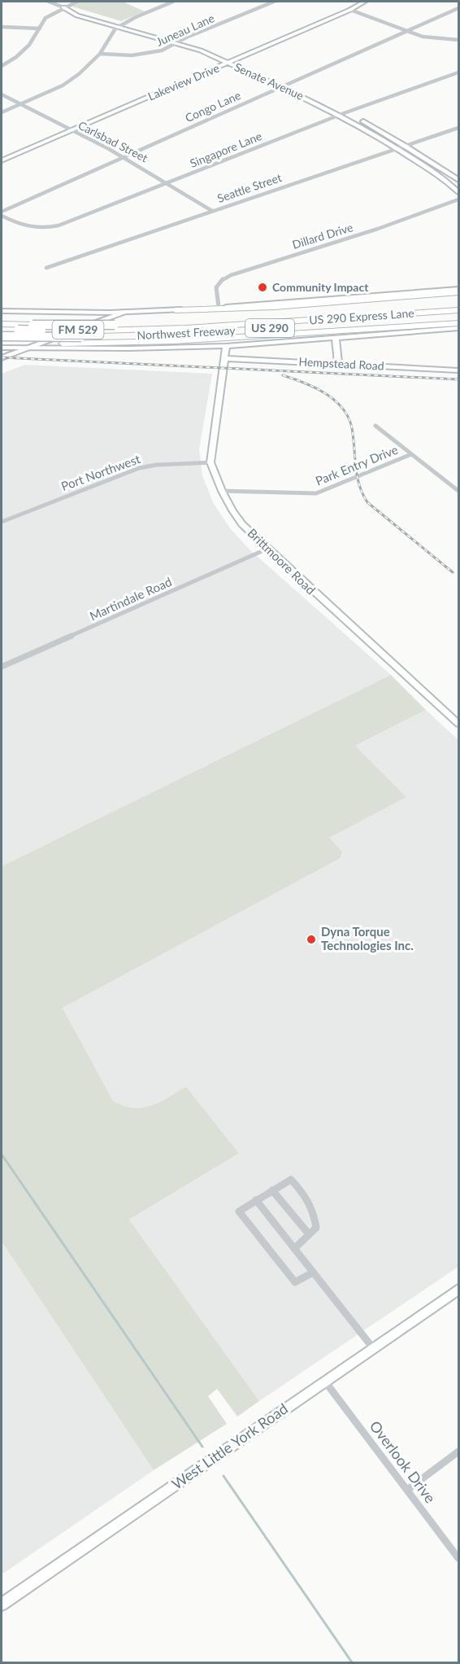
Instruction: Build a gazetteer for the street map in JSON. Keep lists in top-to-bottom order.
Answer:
{
  "streets": {
    "highway": ["US 290 Express Lane", "US 290", "Northwest Freeway"],
    "main road": [
      "Senate Avenue",
      "Lakeview Drive",
      "FM 529",
      "Hempstead Road",
      "Brittmoore Road",
      "West Little York Road"
    ],
    "street": [
      "Juneau Lane",
      "Congo Lane",
      "Carlsbad Street",
      "Singapore Lane",
      "Seattle Street",
      "Dillard Drive",
      "Park Entry Drive",
      "Port Northwest",
      "Martindale Road",
      "Overlook Drive"
    ]
  },
  "crossings": [
    ["Juneau Lane", "Senate Avenue"],
    ["Senate Avenue", "Lakeview Drive"],
    ["Senate Avenue", "Congo Lane"],
    ["Senate Avenue", "Singapore Lane"],
    ["Senate Avenue", "Seattle Street"],
    ["Lakeview Drive", "Carlsbad Street"],
    ["Congo Lane", "Carlsbad Street"],
    ["Carlsbad Street", "Singapore Lane"],
    ["Carlsbad Street", "Seattle Street"],
    ["Hempstead Road", "Brittmoore Road"],
    ["Park Entry Drive", "Brittmoore Road"],
    ["Port Northwest", "Brittmoore Road"],
    ["Brittmoore Road", "Martindale Road"],
    ["West Little York Road", "Overlook Drive"]
  ],
  "places": ["Community Impact", "Dyna Torque Technologies Inc."]
}
